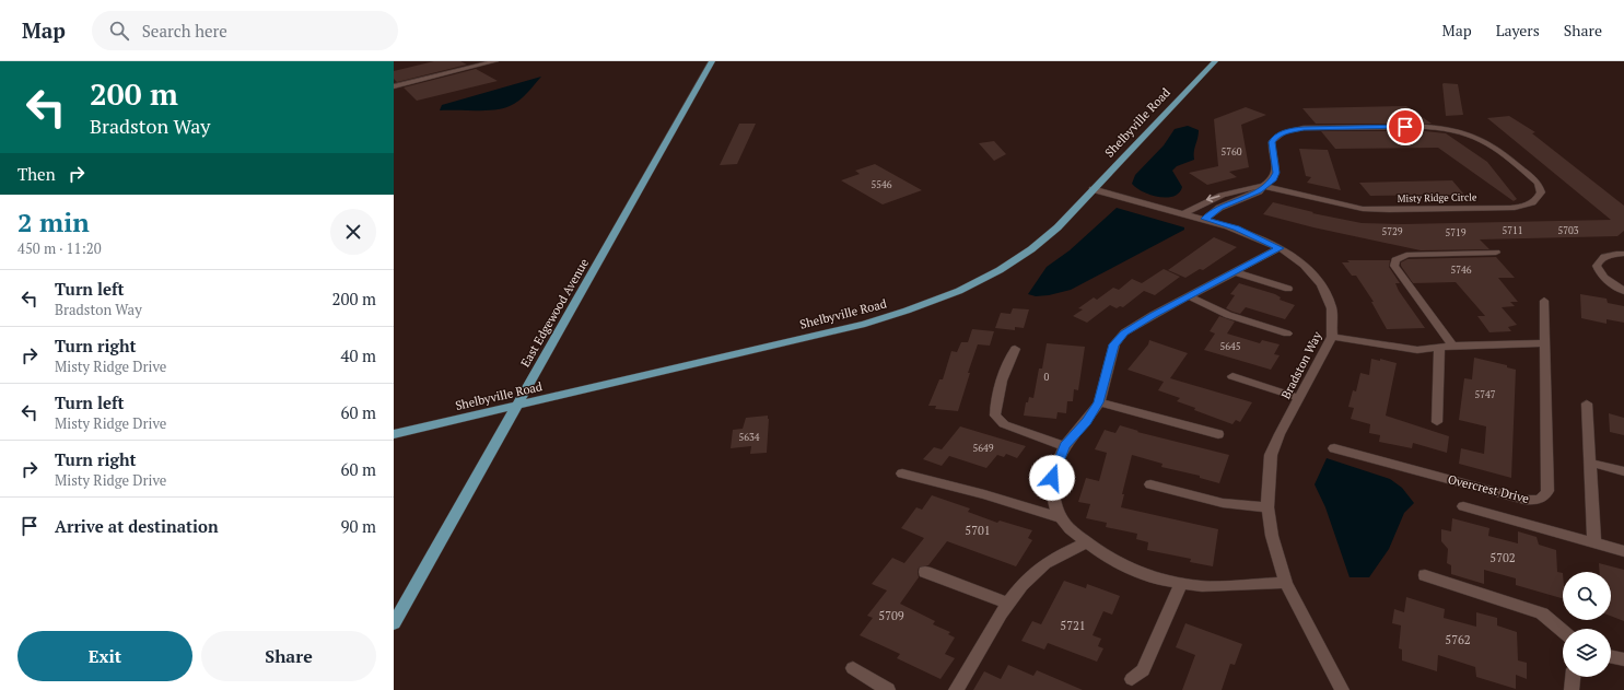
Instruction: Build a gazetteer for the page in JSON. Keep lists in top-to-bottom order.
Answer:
{
  "streets": {
    "main road": ["Shelbyville Road", "East Edgewood Avenue"],
    "street": ["Misty Ridge Circle", "Bradston Way", "Overcrest Drive"]
  },
  "crossings": [
    ["Shelbyville Road", "East Edgewood Avenue"],
    ["Shelbyville Road", "Bradston Way"]
  ],
  "house_numbers": [
    "5760",
    "5546",
    "5711",
    "5703",
    "5729",
    "5719",
    "5746",
    "5645",
    "0",
    "5747",
    "5634",
    "5649",
    "5701",
    "5702",
    "5709",
    "5721",
    "5762"
  ],
  "page": {
    "header": "Map",
    "search": "Search here",
    "nav": ["Map", "Layers", "Share"],
    "turn": ["200 m", "Bradston Way"],
    "then": "Then",
    "heading": ["2 min", "450 m · 11:20"],
    "list": [
      {
        "name": "Turn left",
        "note": "Bradston Way",
        "value": "200 m"
      },
      {
        "name": "Turn right",
        "note": "Misty Ridge Drive",
        "value": "40 m"
      },
      {
        "name": "Turn left",
        "note": "Misty Ridge Drive",
        "value": "60 m"
      },
      {
        "name": "Turn right",
        "note": "Misty Ridge Drive",
        "value": "60 m"
      },
      {
        "name": "Arrive at destination",
        "value": "90 m"
      }
    ],
    "buttons": ["Exit", "Share"]
  }
}
